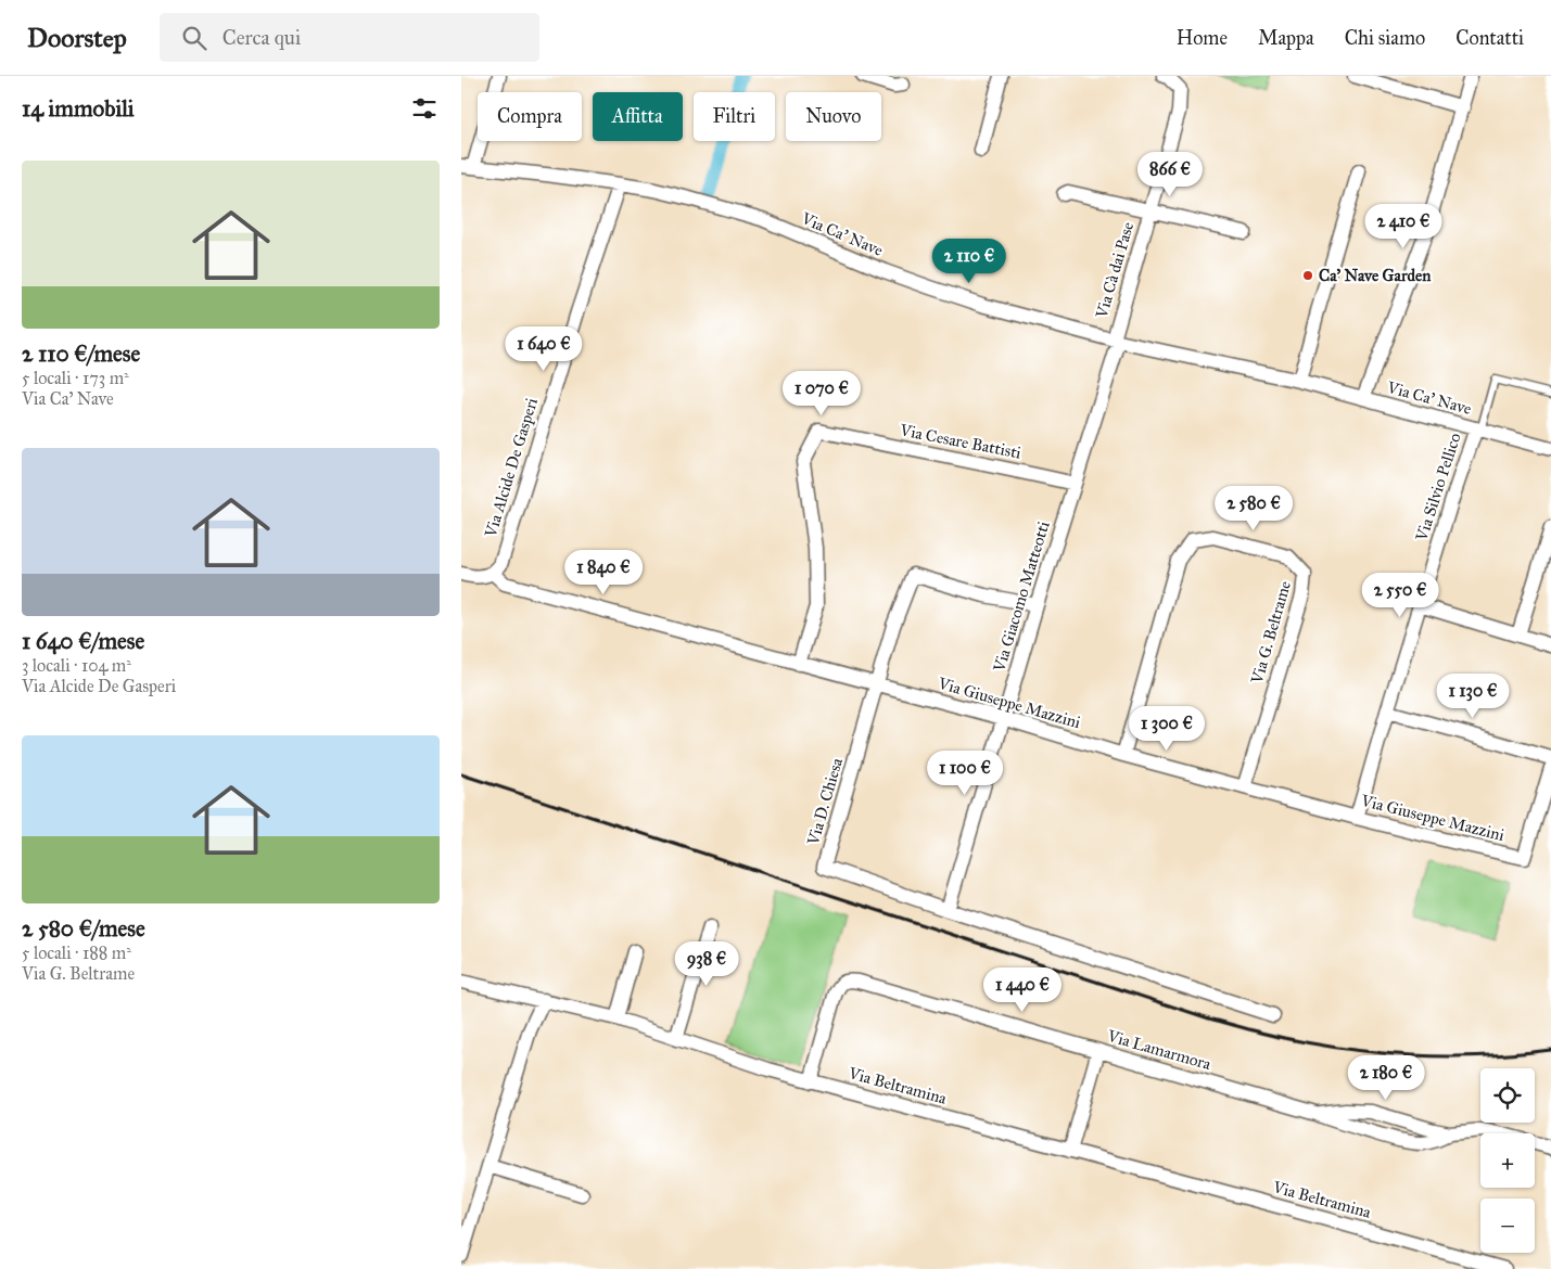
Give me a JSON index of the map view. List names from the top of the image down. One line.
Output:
{"streets":{"street":["Via Ca' Nave","Via Cà dai Pase","Via Cesare Battisti","Via Alcide De Gasperi","Via Silvio Pellico","Via Giacomo Matteotti","Via G. Beltrame","Via Giuseppe Mazzini","Via D. Chiesa","Via Lamarmora","Via Beltramina"]},"crossings":[["Via Ca' Nave","Via Cà dai Pase"],["Via Ca' Nave","Via Alcide De Gasperi"],["Via Ca' Nave","Via Silvio Pellico"],["Via Ca' Nave","Via Giacomo Matteotti"],["Via Cà dai Pase","Via Giacomo Matteotti"],["Via Cesare Battisti","Via Giacomo Matteotti"],["Via Cesare Battisti","Via Giuseppe Mazzini"],["Via Alcide De Gasperi","Via Giuseppe Mazzini"],["Via Silvio Pellico","Via Giuseppe Mazzini"],["Via Giacomo Matteotti","Via Giuseppe Mazzini"],["Via Giacomo Matteotti","Via D. Chiesa"],["Via G. Beltrame","Via Giuseppe Mazzini"],["Via Giuseppe Mazzini","Via D. Chiesa"],["Via Lamarmora","Via Beltramina"]],"places":["Ca' Nave Garden"],"page":{"header":"Doorstep","search":"Cerca qui","nav":["Home","Mappa","Chi siamo","Contatti"],"heading":"14 immobili","chip":["Compra","Affitta","Filtri","Nuovo"],"list":[{"name":"2 110 €/mese","note":"5 locali · 173 m² · Via Ca' Nave"},{"name":"1 640 €/mese","note":"3 locali · 104 m² · Via Alcide De Gasperi"},{"name":"2 580 €/mese","note":"5 locali · 188 m² · Via G. Beltrame"}],"price":["866 €","2 410 €","2 110 €","1 640 €","1 070 €","2 580 €","1 840 €","2 550 €","1 130 €","1 300 €","1 100 €","938 €","1 440 €","2 180 €"],"map_buttons":["+","−"]}}
